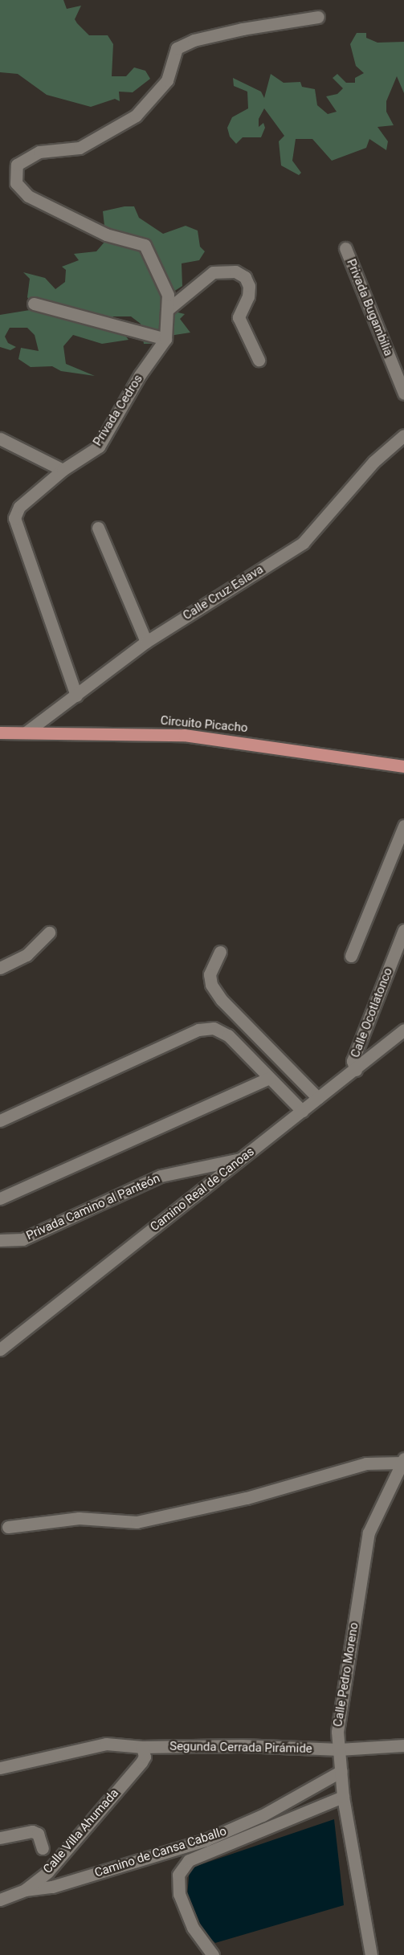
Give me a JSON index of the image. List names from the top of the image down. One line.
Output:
{"streets":{"main road":["Circuito Picacho"],"street":["Privada Bugambilia","Privada Cedros","Calle Cruz Eslava","Calle Ocotlatonco","Camino Real de Canoas","Privada Camino al Panteón","Calle Pedro Moreno","Segunda Cerrada Pirámide","Calle Villa Ahumada","Camino de Cansa Caballo"]},"crossings":[["Privada Cedros","Calle Cruz Eslava"],["Calle Cruz Eslava","Circuito Picacho"],["Calle Ocotlatonco","Camino Real de Canoas"],["Camino Real de Canoas","Privada Camino al Panteón"],["Calle Pedro Moreno","Segunda Cerrada Pirámide"],["Calle Pedro Moreno","Camino de Cansa Caballo"],["Segunda Cerrada Pirámide","Calle Villa Ahumada"],["Calle Villa Ahumada","Camino de Cansa Caballo"]]}
